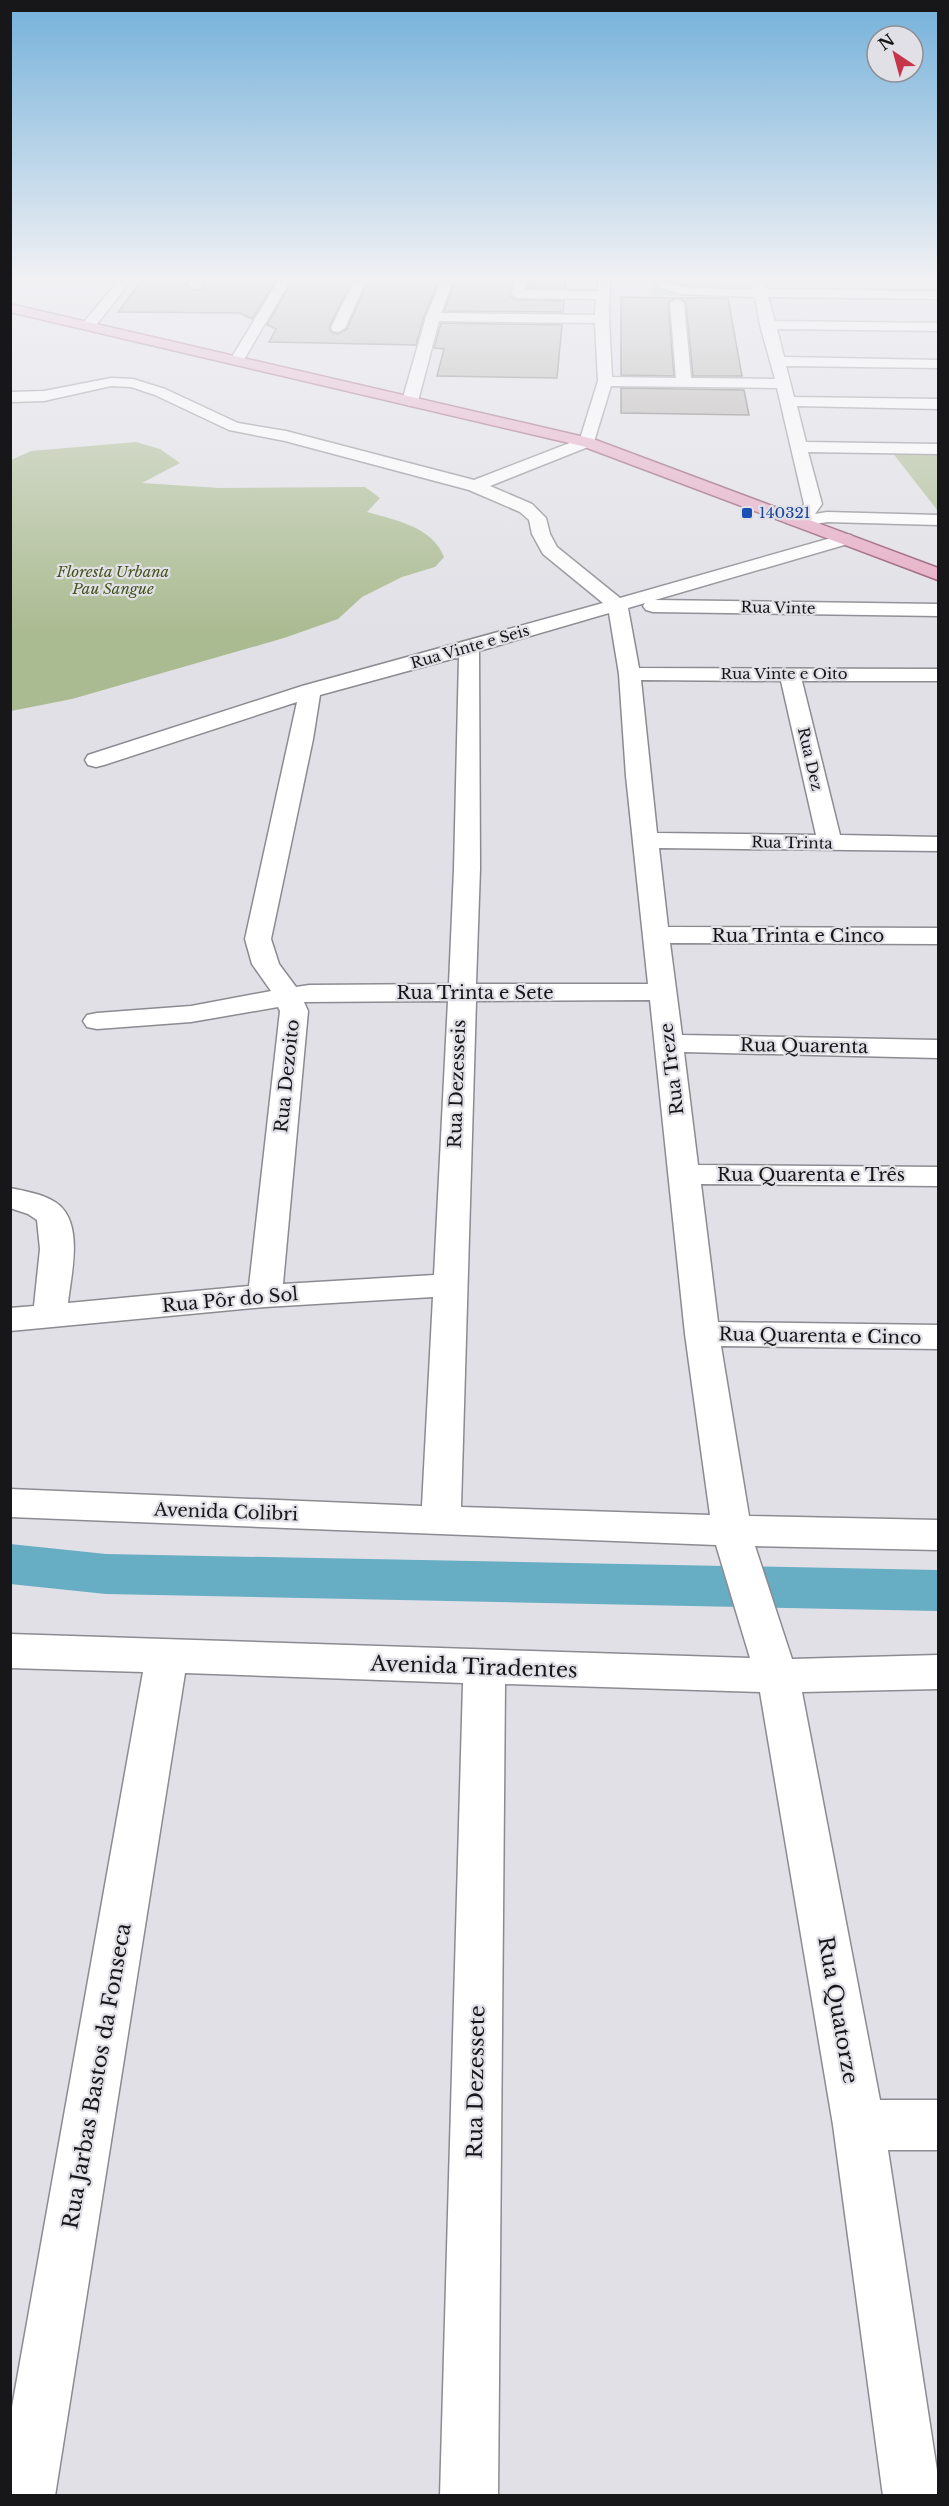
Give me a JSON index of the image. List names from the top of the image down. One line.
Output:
{"streets":{"street":["Rua Vinte","Rua Vinte e Seis","Rua Vinte e Oito","Rua Dez","Rua Trinta","Rua Trinta e Cinco","Rua Trinta e Sete","Rua Quarenta","Rua Treze","Rua Dezoito","Rua Dezesseis","Rua Quarenta e Três","Rua Pôr do Sol","Rua Quarenta e Cinco","Avenida Colibri","Avenida Tiradentes","Rua Quatorze","Rua Jarbas Bastos da Fonseca","Rua Dezessete"]},"crossings":[["Rua Vinte","Rua Vinte e Seis"],["Rua Vinte","Rua Treze"],["Rua Vinte e Seis","Rua Treze"],["Rua Vinte e Seis","Rua Dezoito"],["Rua Vinte e Seis","Rua Dezesseis"],["Rua Vinte e Oito","Rua Dez"],["Rua Vinte e Oito","Rua Treze"],["Rua Dez","Rua Trinta"],["Rua Trinta","Rua Treze"],["Rua Trinta e Cinco","Rua Treze"],["Rua Trinta e Sete","Rua Treze"],["Rua Trinta e Sete","Rua Dezoito"],["Rua Trinta e Sete","Rua Dezesseis"],["Rua Quarenta","Rua Treze"],["Rua Treze","Rua Quarenta e Três"],["Rua Treze","Rua Quarenta e Cinco"],["Rua Treze","Rua Quatorze"],["Rua Dezoito","Rua Pôr do Sol"],["Rua Dezesseis","Rua Pôr do Sol"],["Rua Dezesseis","Avenida Colibri"],["Avenida Tiradentes","Rua Quatorze"],["Avenida Tiradentes","Rua Jarbas Bastos da Fonseca"],["Avenida Tiradentes","Rua Dezessete"]],"parks":["Floresta Urbana Pau Sangue"],"places":{"transit":["140321"]},"north":"top left"}
